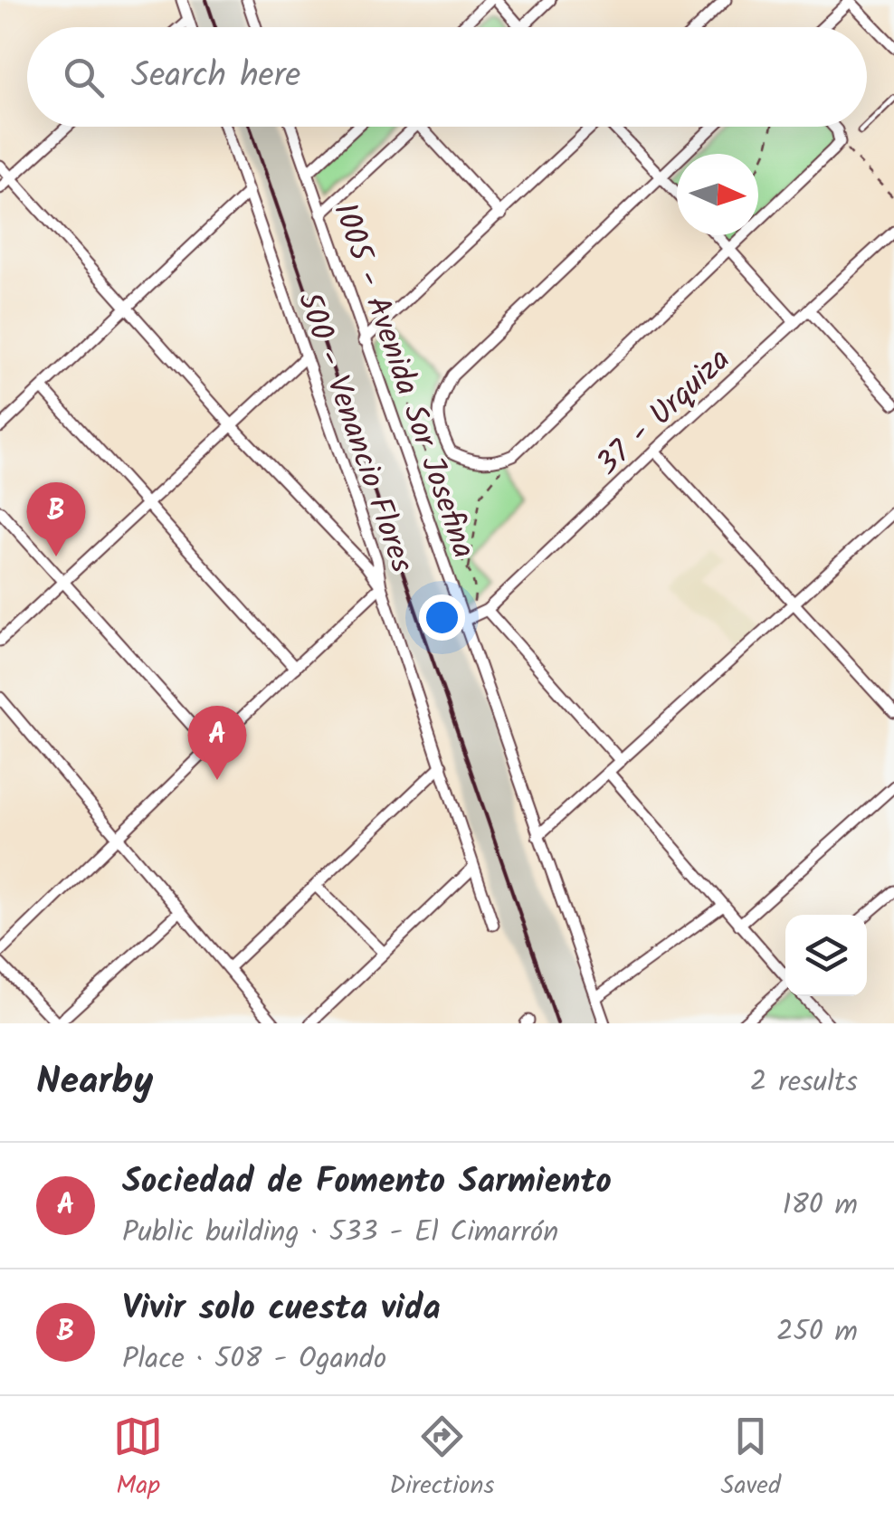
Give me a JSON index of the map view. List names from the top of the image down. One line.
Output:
{"streets":{"street":["1005 - Avenida Sor Josefina","37 - Urquiza","500 - Venancio Flores"]},"crossings":[["1005 - Avenida Sor Josefina","37 - Urquiza"]],"north":"right","page":{"search":"Search here","pins":["B","A"],"heading":["Nearby","2 results"],"list":[{"mark":"A","name":"Sociedad de Fomento Sarmiento","note":"Public building · 533 - El Cimarrón","value":"180 m"},{"mark":"B","name":"Vivir solo cuesta vida","note":"Place · 508 - Ogando","value":"250 m"}],"nav":["Map","Directions","Saved"]}}
